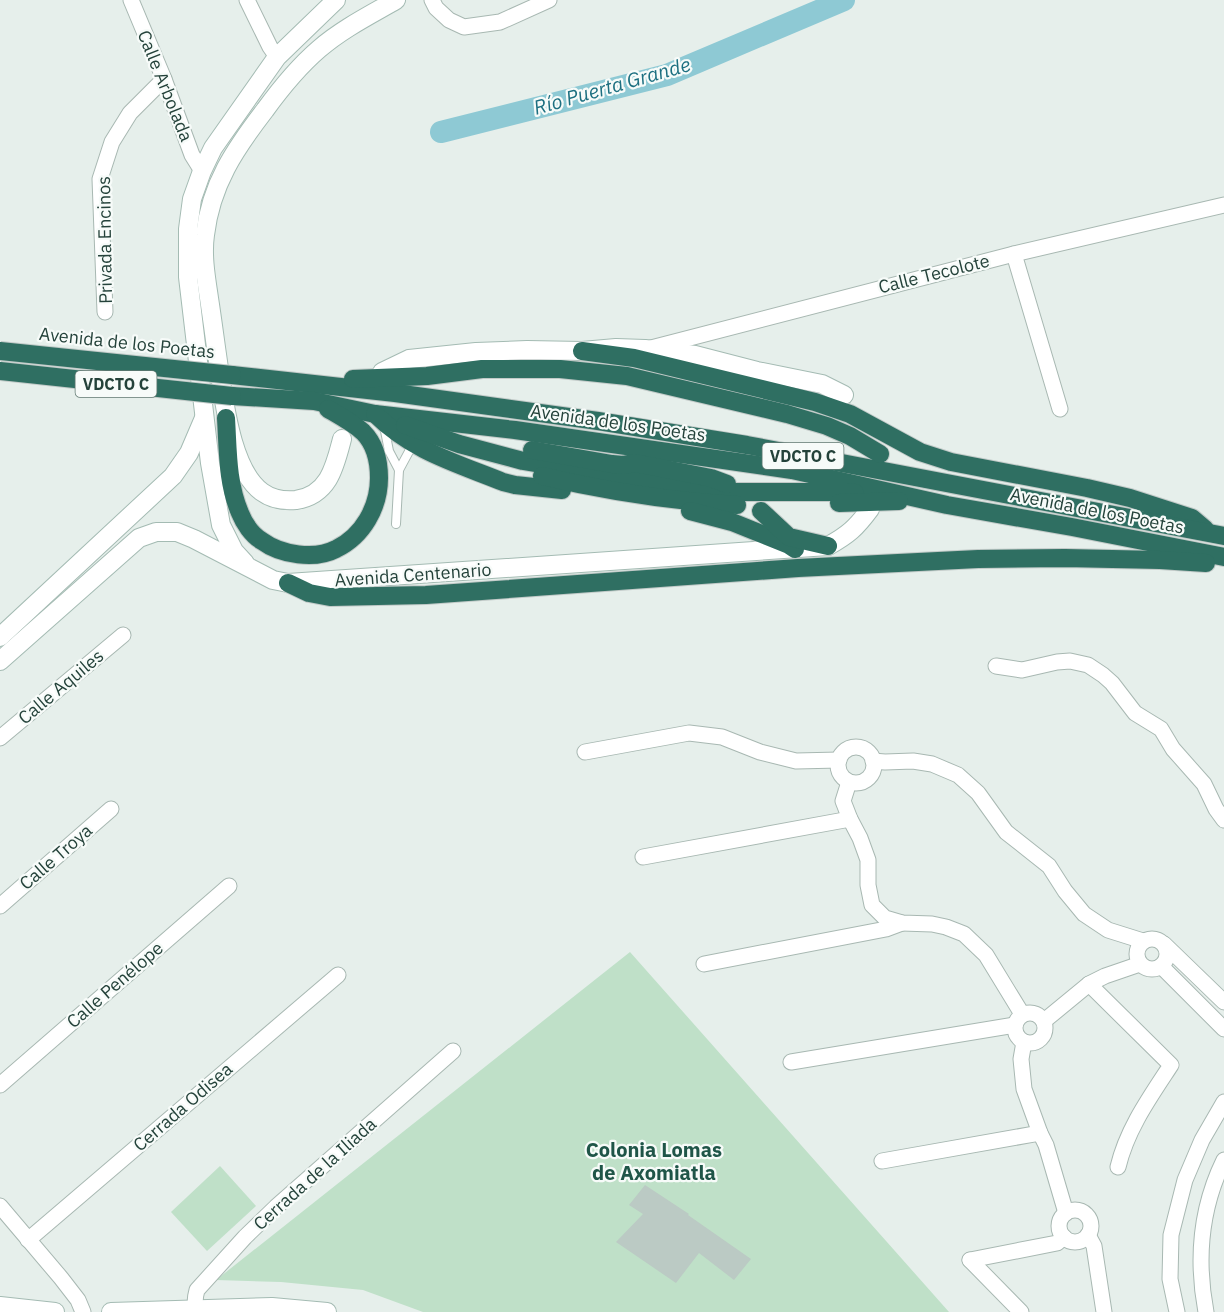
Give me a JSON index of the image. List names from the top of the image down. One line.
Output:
{"streets":{"highway":["Avenida de los Poetas","VDCTO C"],"main road":["Avenida Centenario"],"street":["Calle Arbolada","Privada Encinos","Calle Tecolote","Calle Aquiles","Calle Troya","Calle Penélope","Cerrada Odisea","Cerrada de la Iliada"]},"crossings":[["Calle Arbolada","Privada Encinos"]],"districts":["Colonia Lomas de Axomiatla"],"water":["Río Puerta Grande"]}
